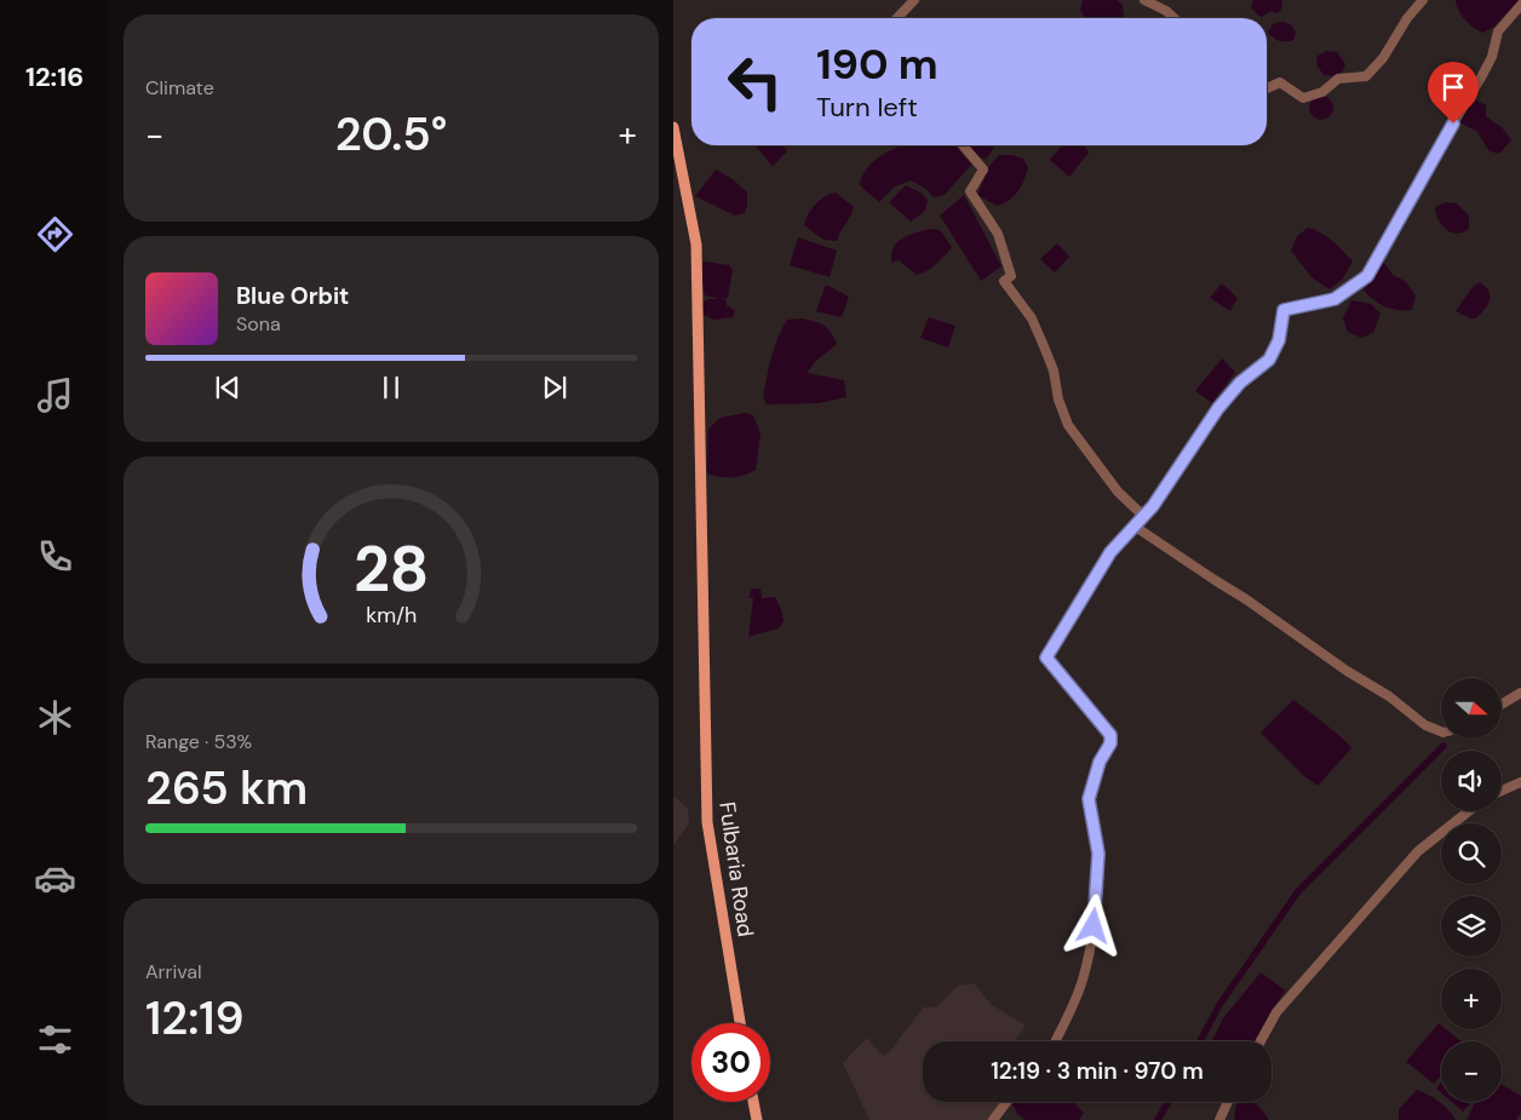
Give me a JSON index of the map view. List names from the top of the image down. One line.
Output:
{"streets":{"main road":["Fulbaria Road"]},"north":"right","page":{"tabs":"12:16","tile":["Climate",["Range · 53%","265 km"],["Arrival","12:19"]],"turn":["190 m","Turn left"],"heat":["−","20.5°","+"],"song":["Blue Orbit","Sona"],"map_buttons":["+","−"],"limit":"30","trip":"12:19 · 3 min · 970 m","gauge":["28","km/h"]}}
